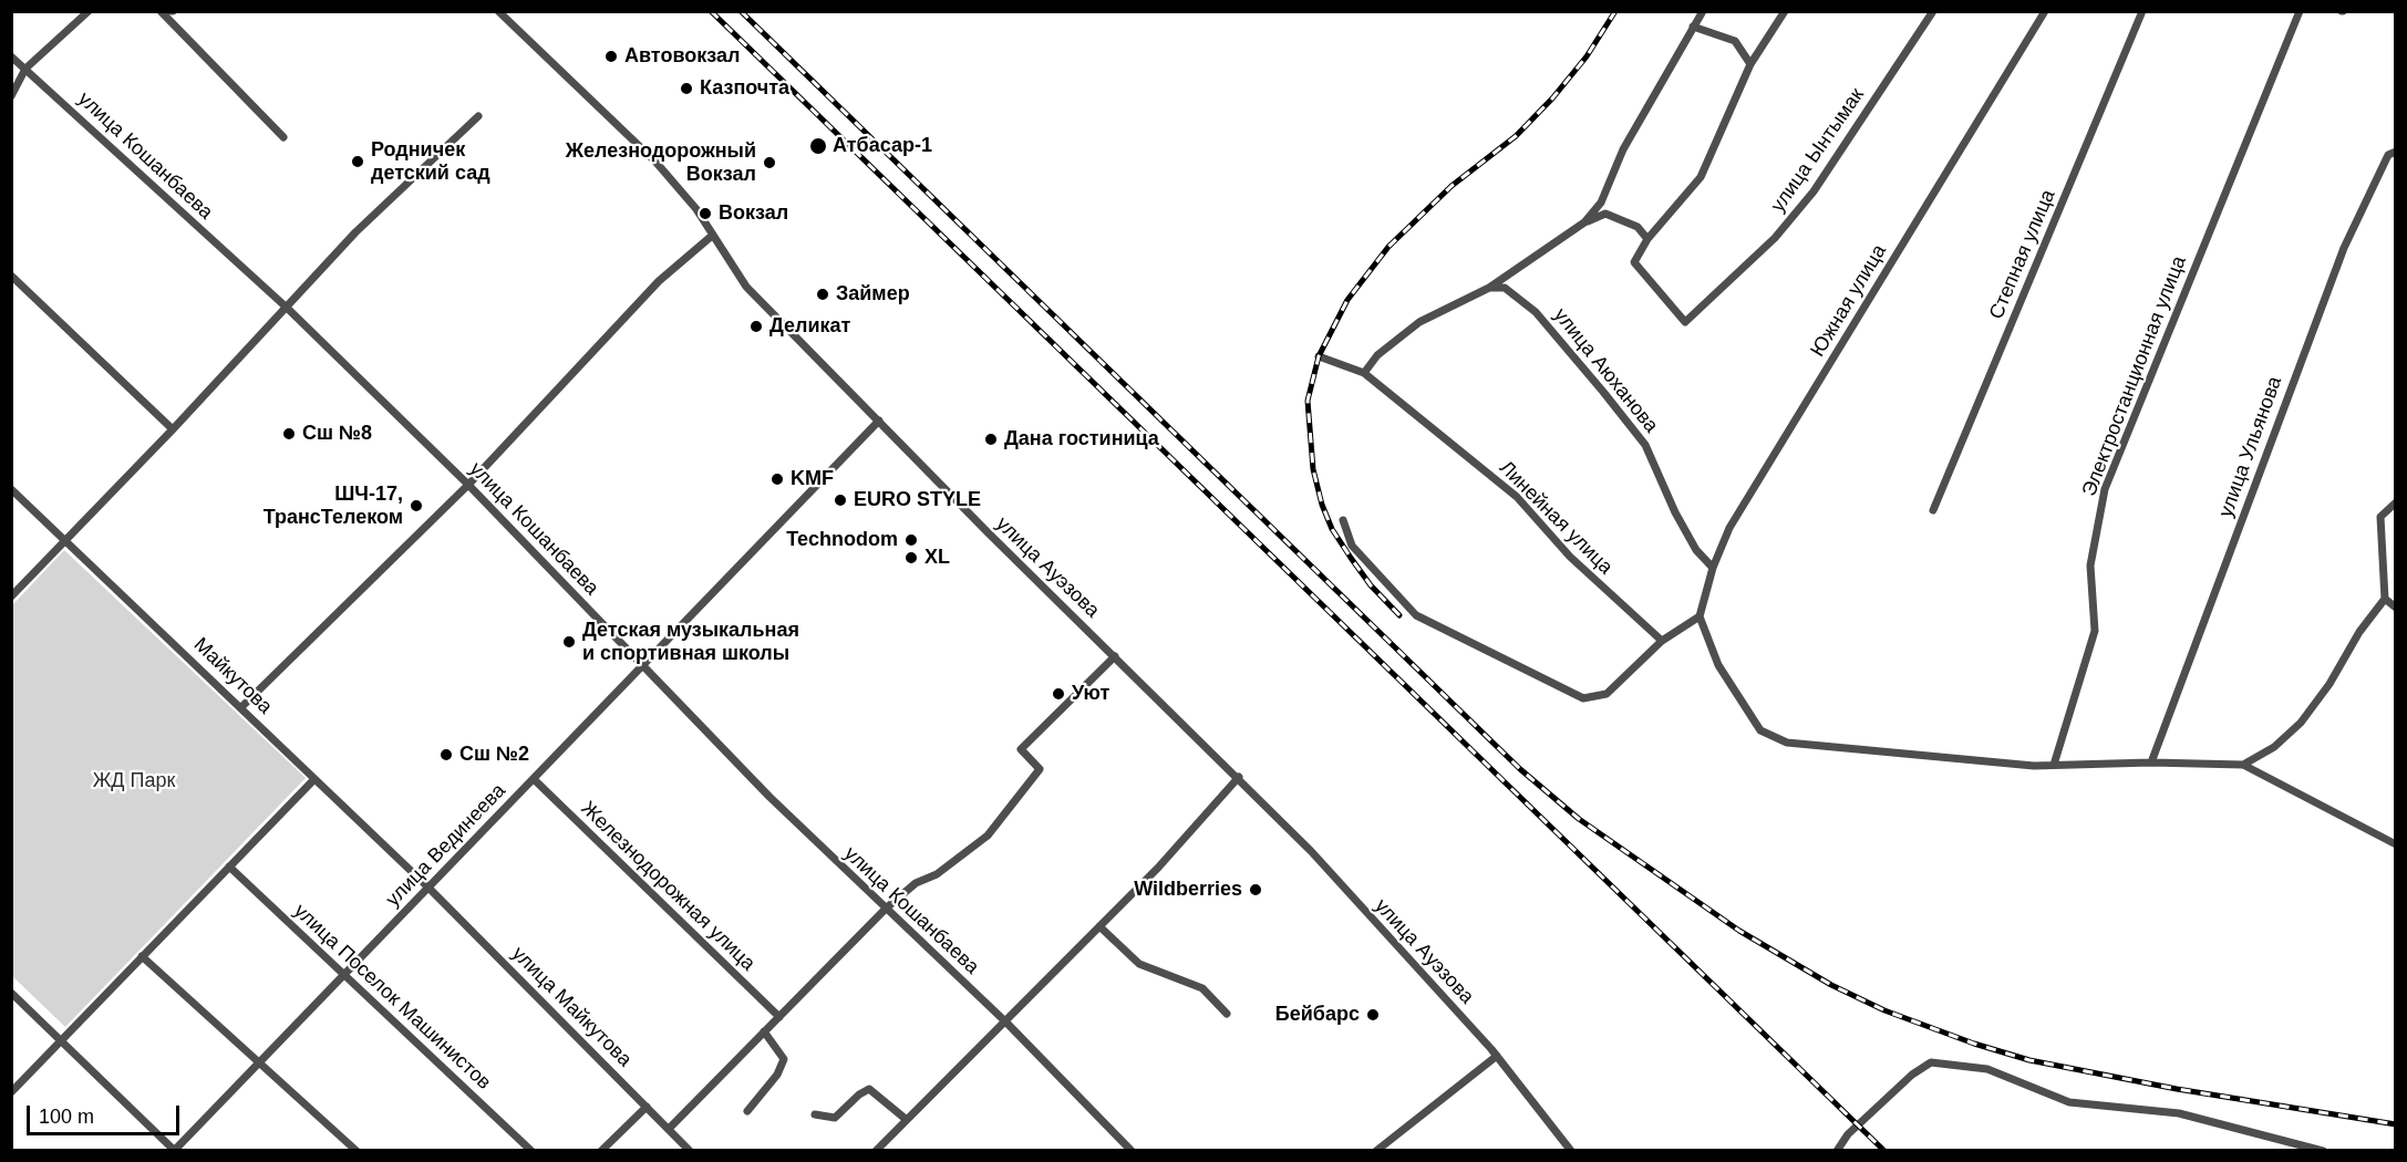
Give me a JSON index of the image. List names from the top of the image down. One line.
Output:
{"streets":{"street":["улица Ынтымак","улица Кошанбаева","Степная улица","Южная улица","улица Аюханова","Электростанционная улица","улица Ульянова","Линейная улица","улица Ауэзова","Майкутова","улица Вединеева","Железнодорожная улица","улица Поселок Машинистов","улица Майкутова"]},"crossings":[["улица Кошанбаева","улица Вединеева"],["Южная улица","улица Аюханова"],["улица Ауэзова","улица Вединеева"],["Майкутова","улица Вединеева"],["Майкутова","улица Майкутова"],["улица Вединеева","Железнодорожная улица"],["улица Вединеева","улица Поселок Машинистов"],["улица Вединеева","улица Майкутова"]],"parks":["ЖД Парк"],"places":["Автовокзал","Казпочта","Атбасар-1","Родничек детский сад","Железнодорожный Вокзал","Вокзал","Займер","Деликат","Сш №8","Дана гостиница","KMF","EURO STYLE","ШЧ-17, ТрансТелеком","Technodom","XL","Детская музыкальная и спортивная школы","Уют","Сш №2","Wildberries","Бейбарс"],"scale_bar":"100 m"}
